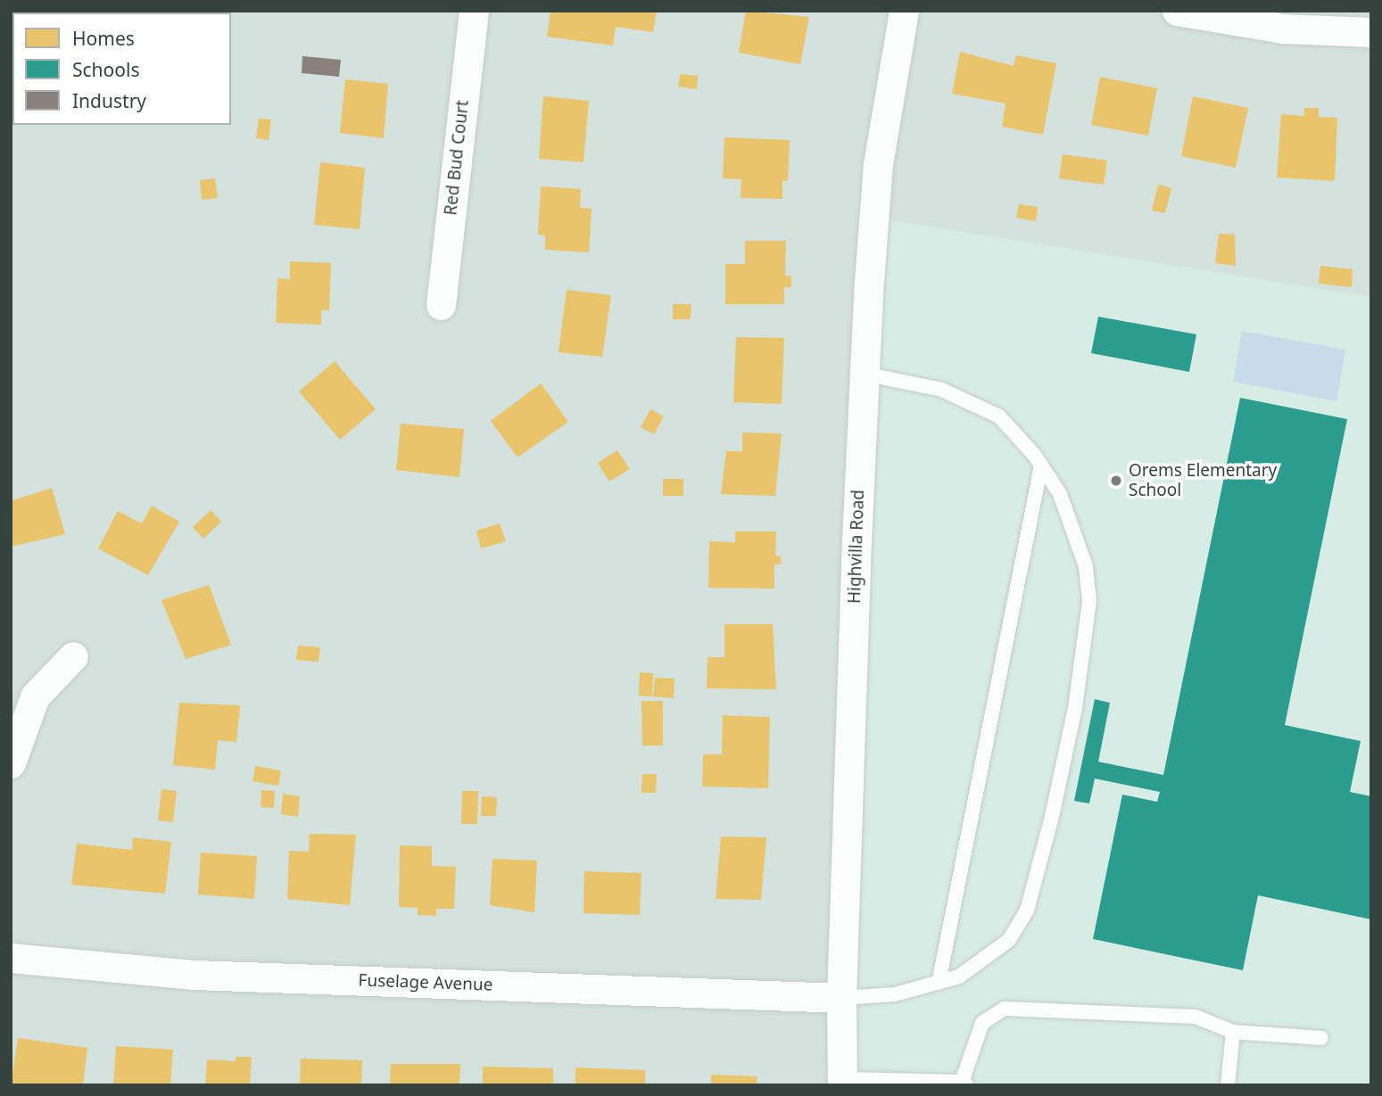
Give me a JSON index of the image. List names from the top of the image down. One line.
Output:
{"streets":{"street":["Red Bud Court","Highvilla Road","Fuselage Avenue"]},"crossings":[["Highvilla Road","Fuselage Avenue"]],"places":["Orems Elementary School"],"legend":["Homes","Schools","Industry"]}
